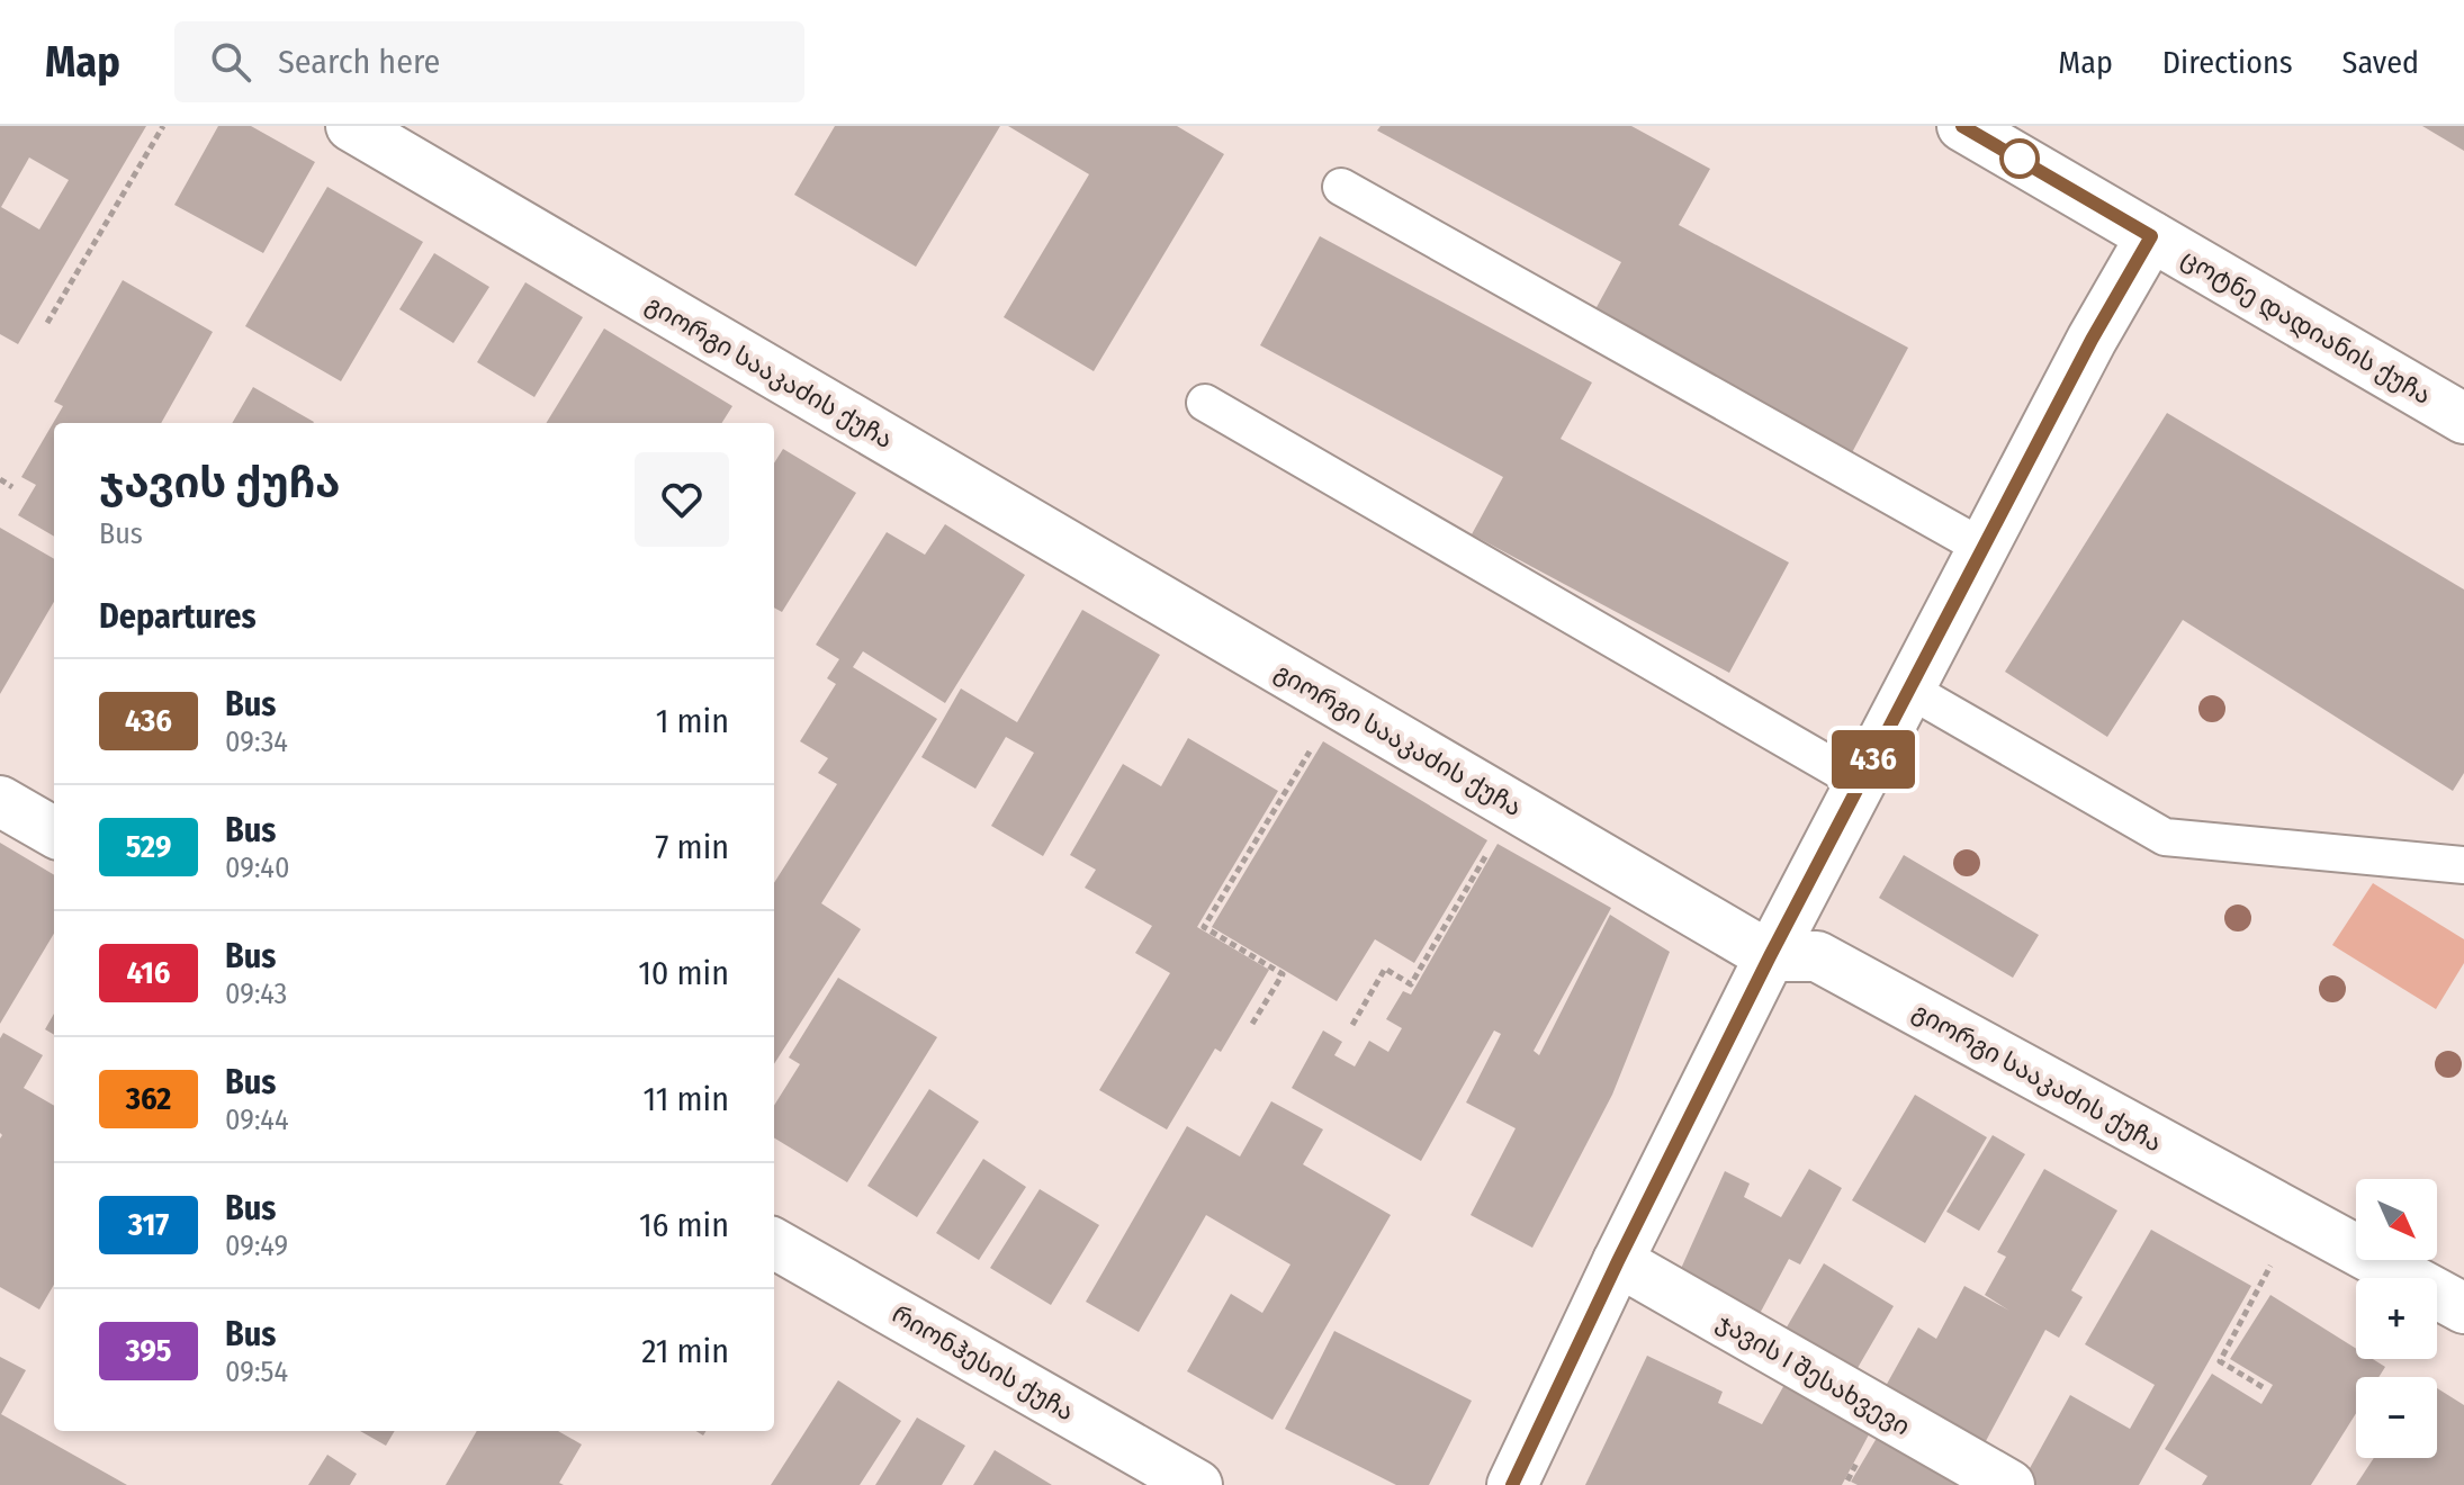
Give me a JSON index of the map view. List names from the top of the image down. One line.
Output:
{"streets":{"street":["ცოტნე დადიანის ქუჩა","გიორგი სააკაძის ქუჩა","რიონჰესის ქუჩა","ჯავის I შესახვევი"]},"lines":["bus line 436"],"north":"bottom right","page":{"header":"Map","search":"Search here","nav":["Map","Directions","Saved"],"on_map":"436","heading":[["ჯავის ქუჩა","Bus"],"Departures"],"list":[{"mark":"436","name":"Bus","note":"09:34","value":"1 min"},{"mark":"529","name":"Bus","note":"09:40","value":"7 min"},{"mark":"416","name":"Bus","note":"09:43","value":"10 min"},{"mark":"362","name":"Bus","note":"09:44","value":"11 min"},{"mark":"317","name":"Bus","note":"09:49","value":"16 min"},{"mark":"395","name":"Bus","note":"09:54","value":"21 min"}],"map_buttons":["+","−"]}}
